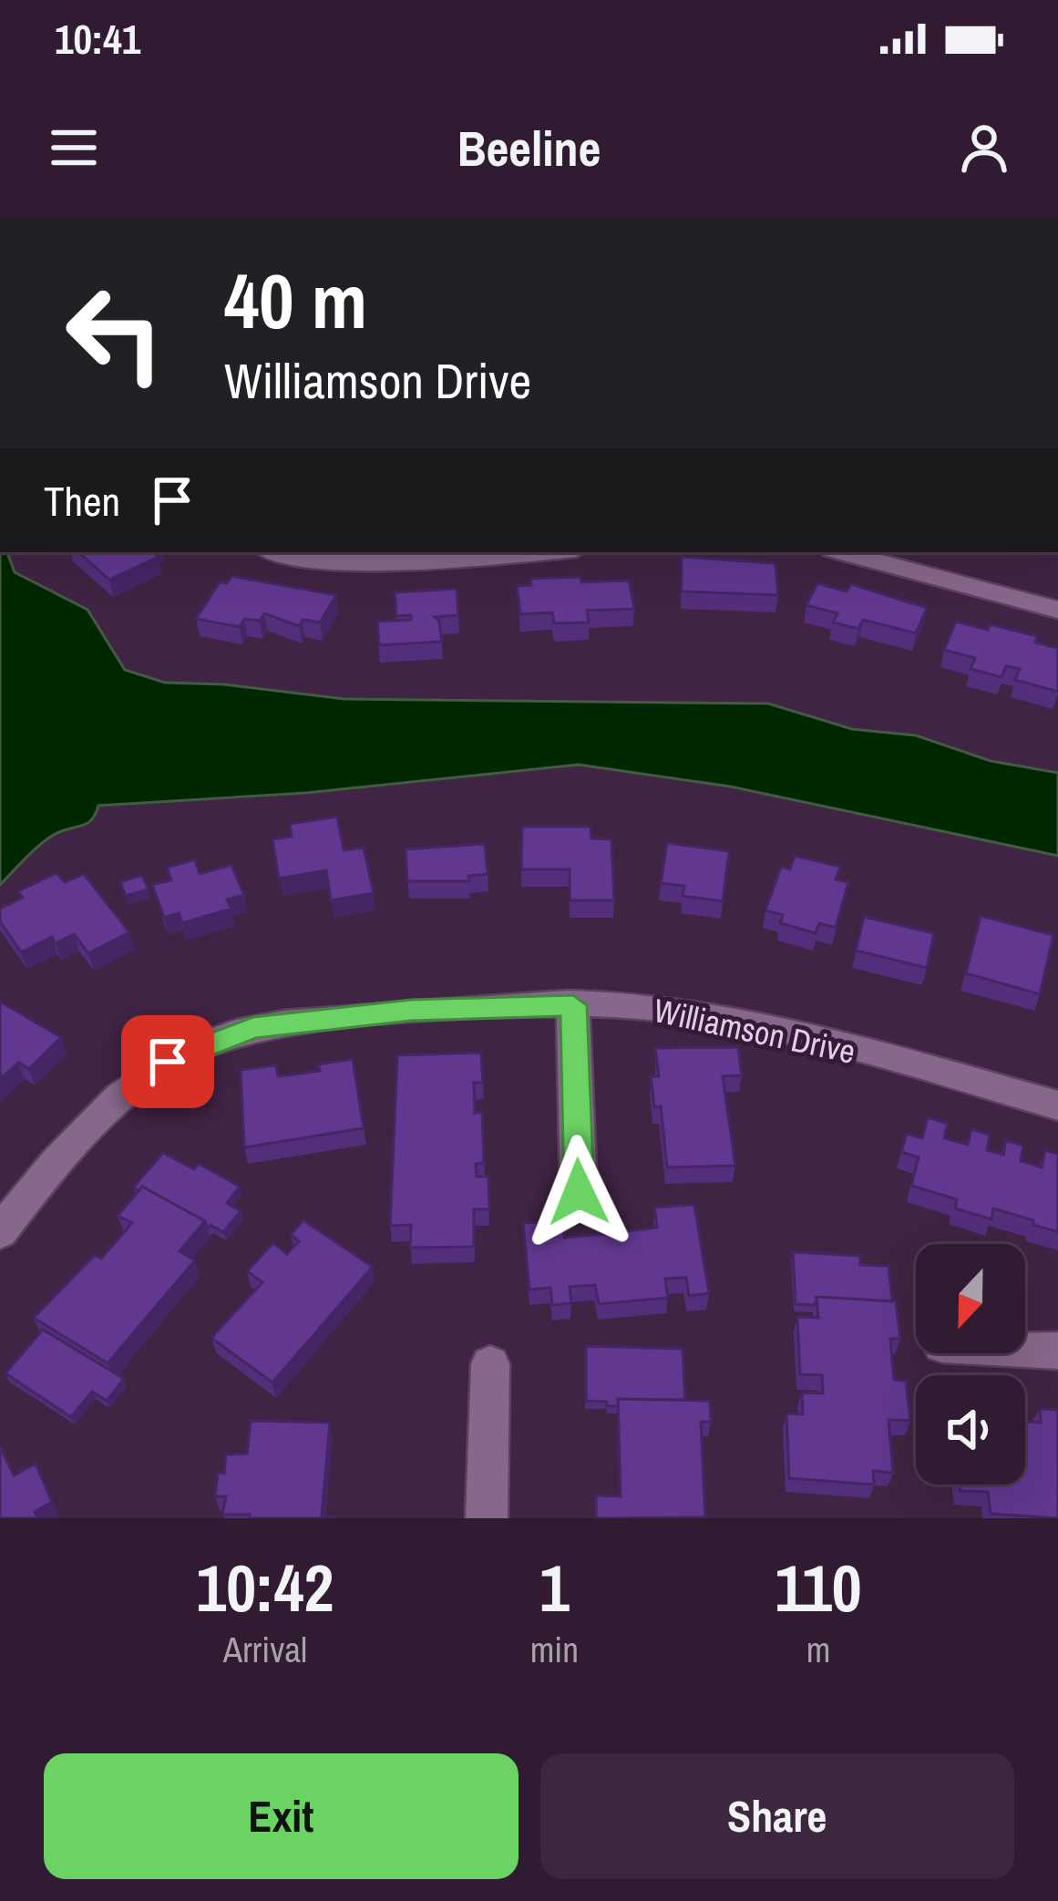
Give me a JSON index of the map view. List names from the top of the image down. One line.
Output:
{"streets":{"street":["Williamson Drive"]},"north":"bottom","page":{"status":"10:41","header":"Beeline","turn":["40 m","Williamson Drive"],"then":"Then","eta":["10:42","Arrival","1","min","110","m"],"buttons":["Exit","Share"]}}
